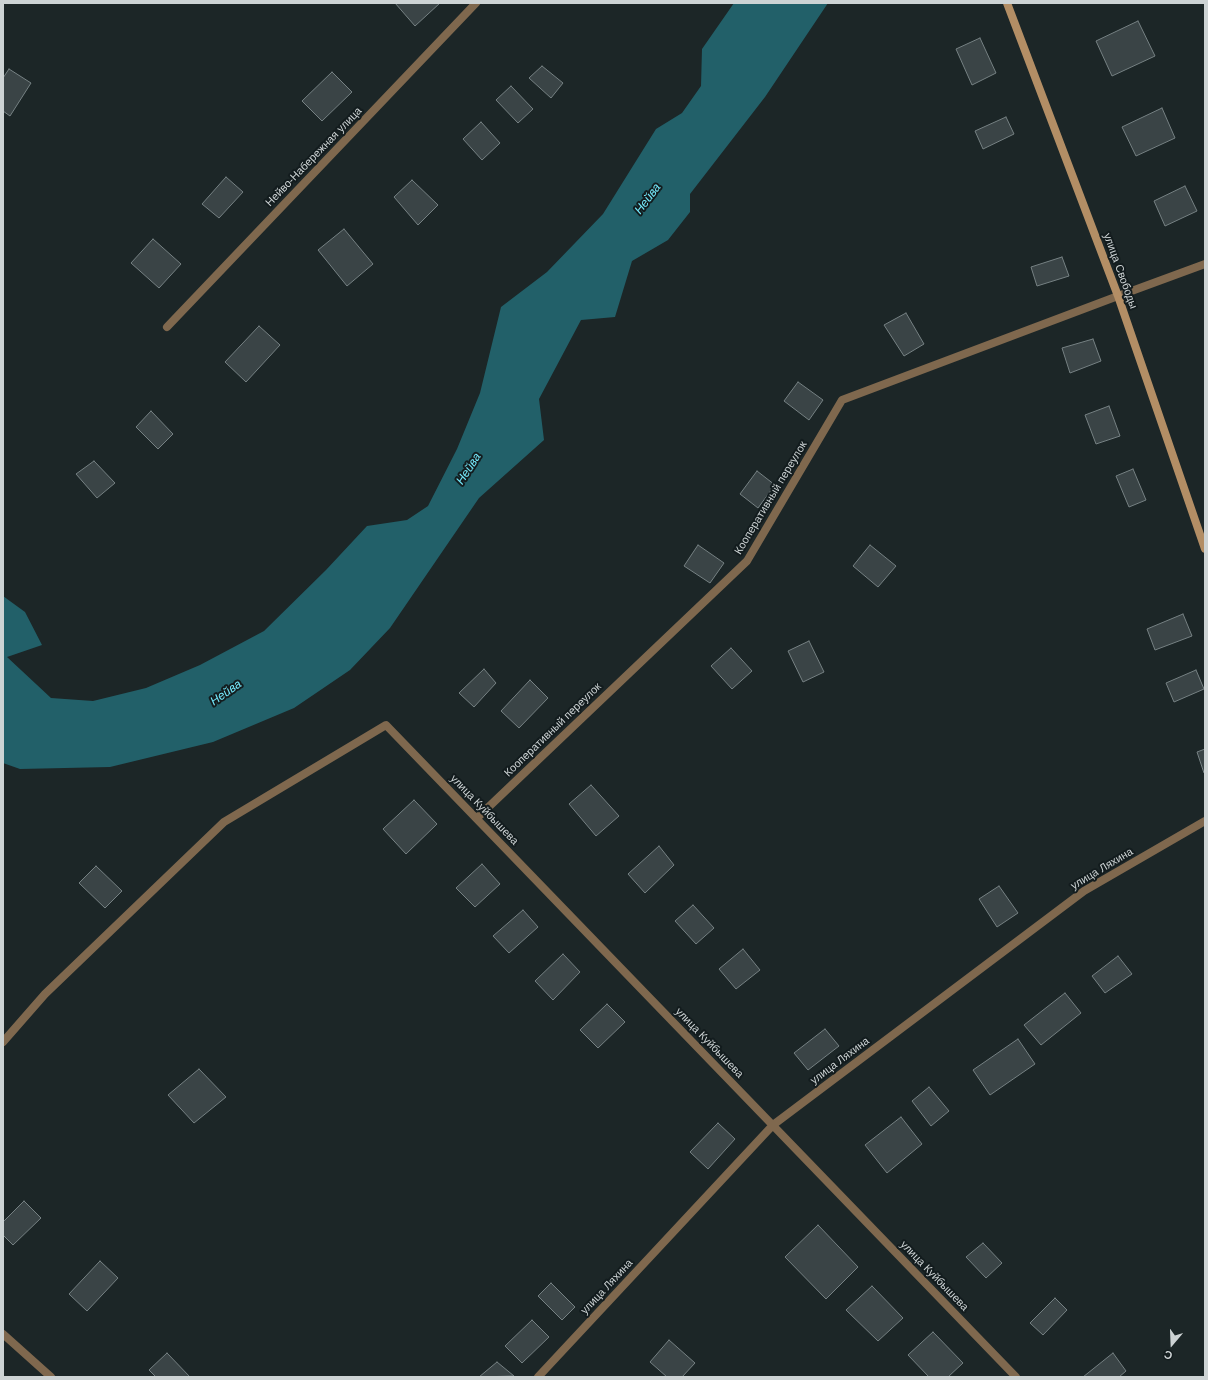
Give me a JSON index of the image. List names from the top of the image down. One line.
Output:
{"streets":{"main road":["улица Свободы"],"street":["Нейво-Набережная улица","Кооперативный переулок","улица Куйбышева","улица Ляхина"]},"crossings":[["улица Свободы","Кооперативный переулок"],["Кооперативный переулок","улица Куйбышева"],["улица Куйбышева","улица Ляхина"]],"water":["Нейва"],"north":"bottom"}
